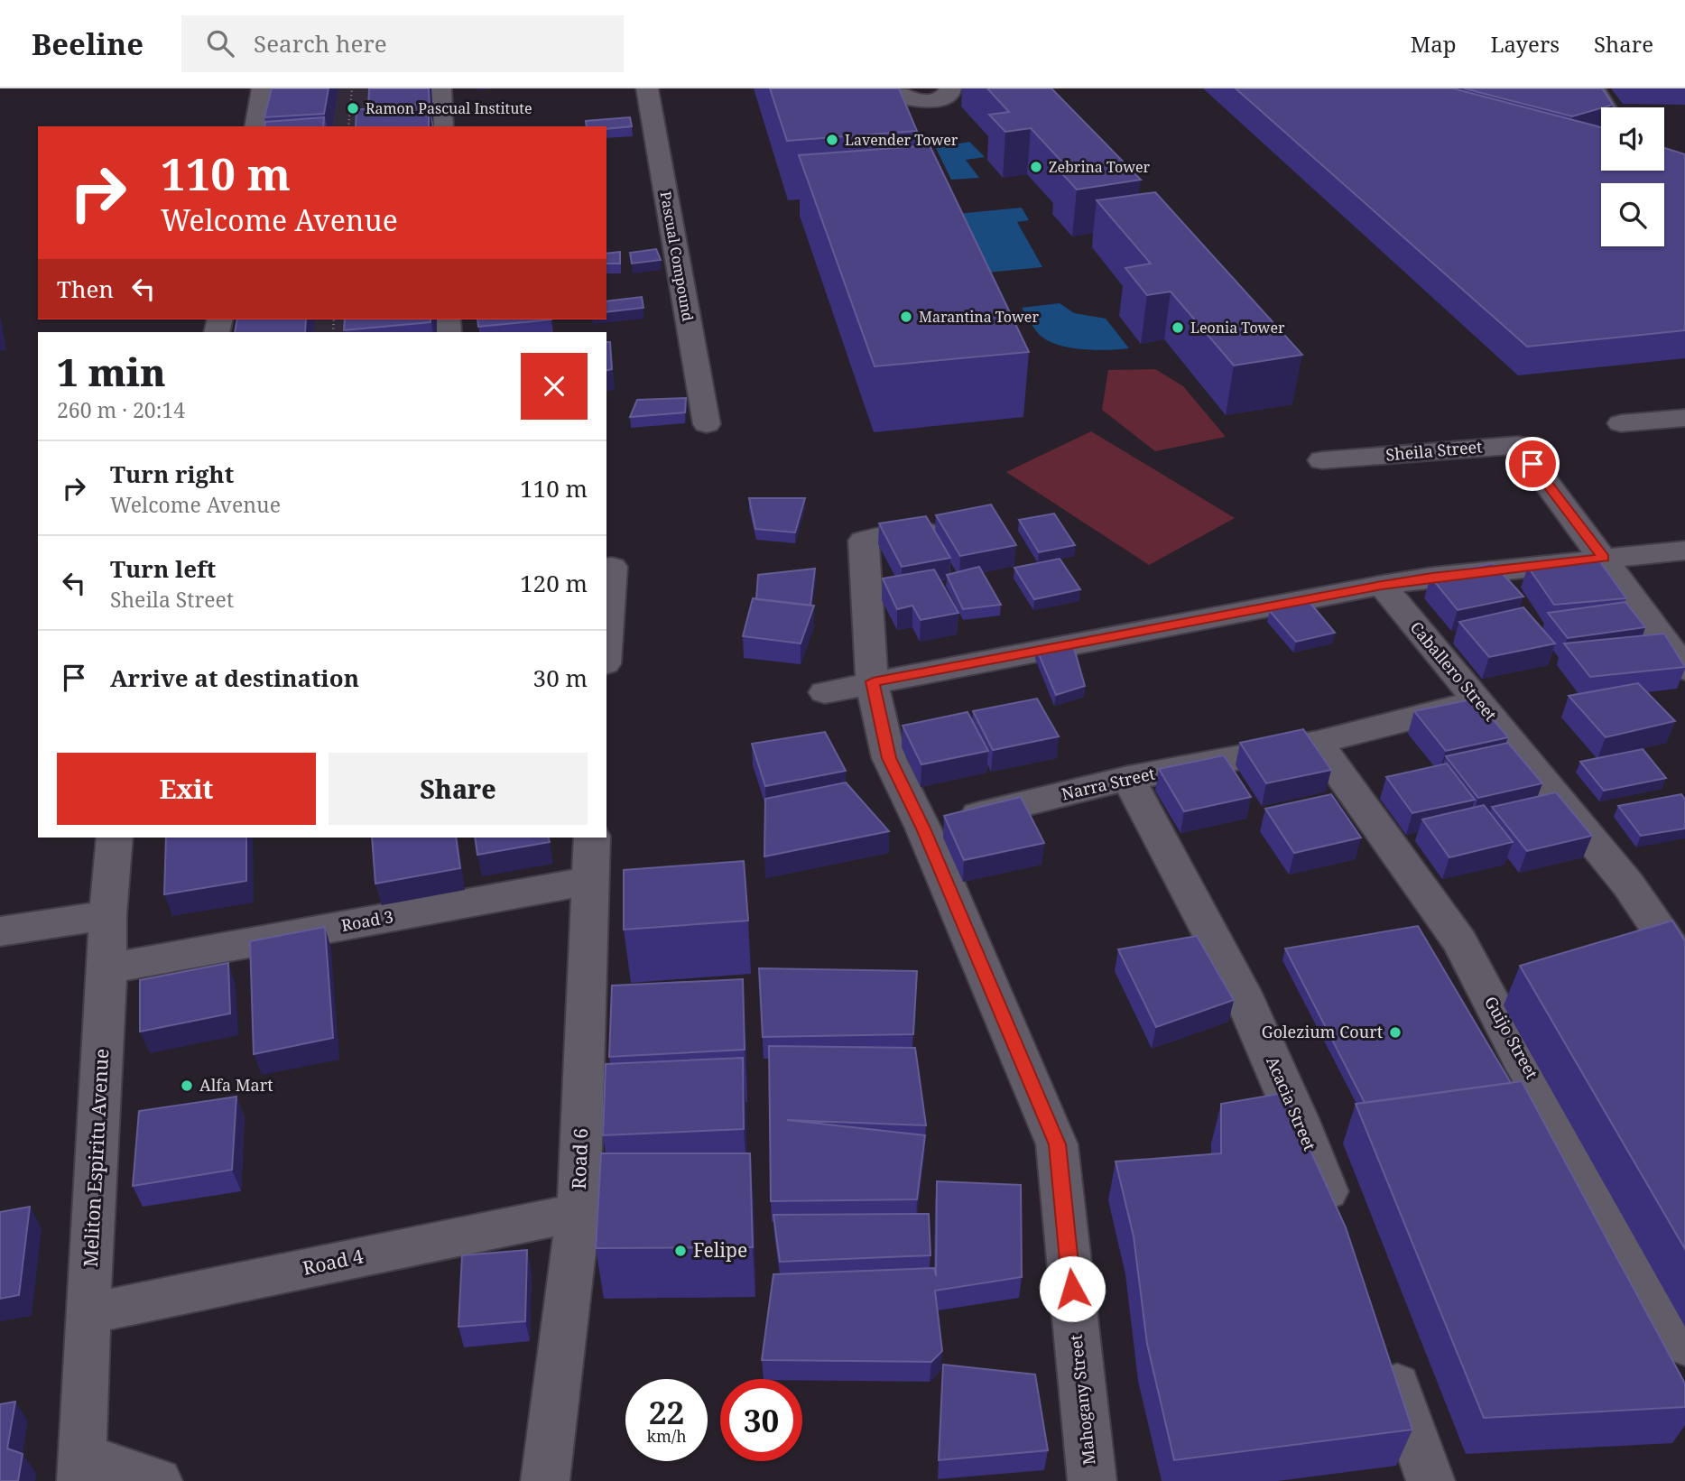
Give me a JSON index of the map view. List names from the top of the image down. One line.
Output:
{"streets":{"street":["Pascual Compound","Sheila Street","Caballero Street","Narra Street","Road 3","Guijo Street","Acacia Street","Meliton Espiritu Avenue","Road 6","Road 4","Mahogany Street"]},"crossings":[["Caballero Street","Narra Street"],["Narra Street","Guijo Street"],["Narra Street","Acacia Street"],["Narra Street","Mahogany Street"],["Road 3","Meliton Espiritu Avenue"],["Road 3","Road 6"],["Meliton Espiritu Avenue","Road 4"],["Road 6","Road 4"]],"places":["Ramon Pascual Institute","Lavender Tower","Zebrina Tower","Marantina Tower","Leonia Tower","Golezium Court","Alfa Mart","Felipe"],"page":{"header":"Beeline","search":"Search here","nav":["Map","Layers","Share"],"turn":["110 m","Welcome Avenue"],"then":"Then","heading":["1 min","260 m · 20:14"],"list":[{"name":"Turn right","note":"Welcome Avenue","value":"110 m"},{"name":"Turn left","note":"Sheila Street","value":"120 m"},{"name":"Arrive at destination","value":"30 m"}],"buttons":["Exit","Share"],"speed":"22 km/h","limit":"30"}}
